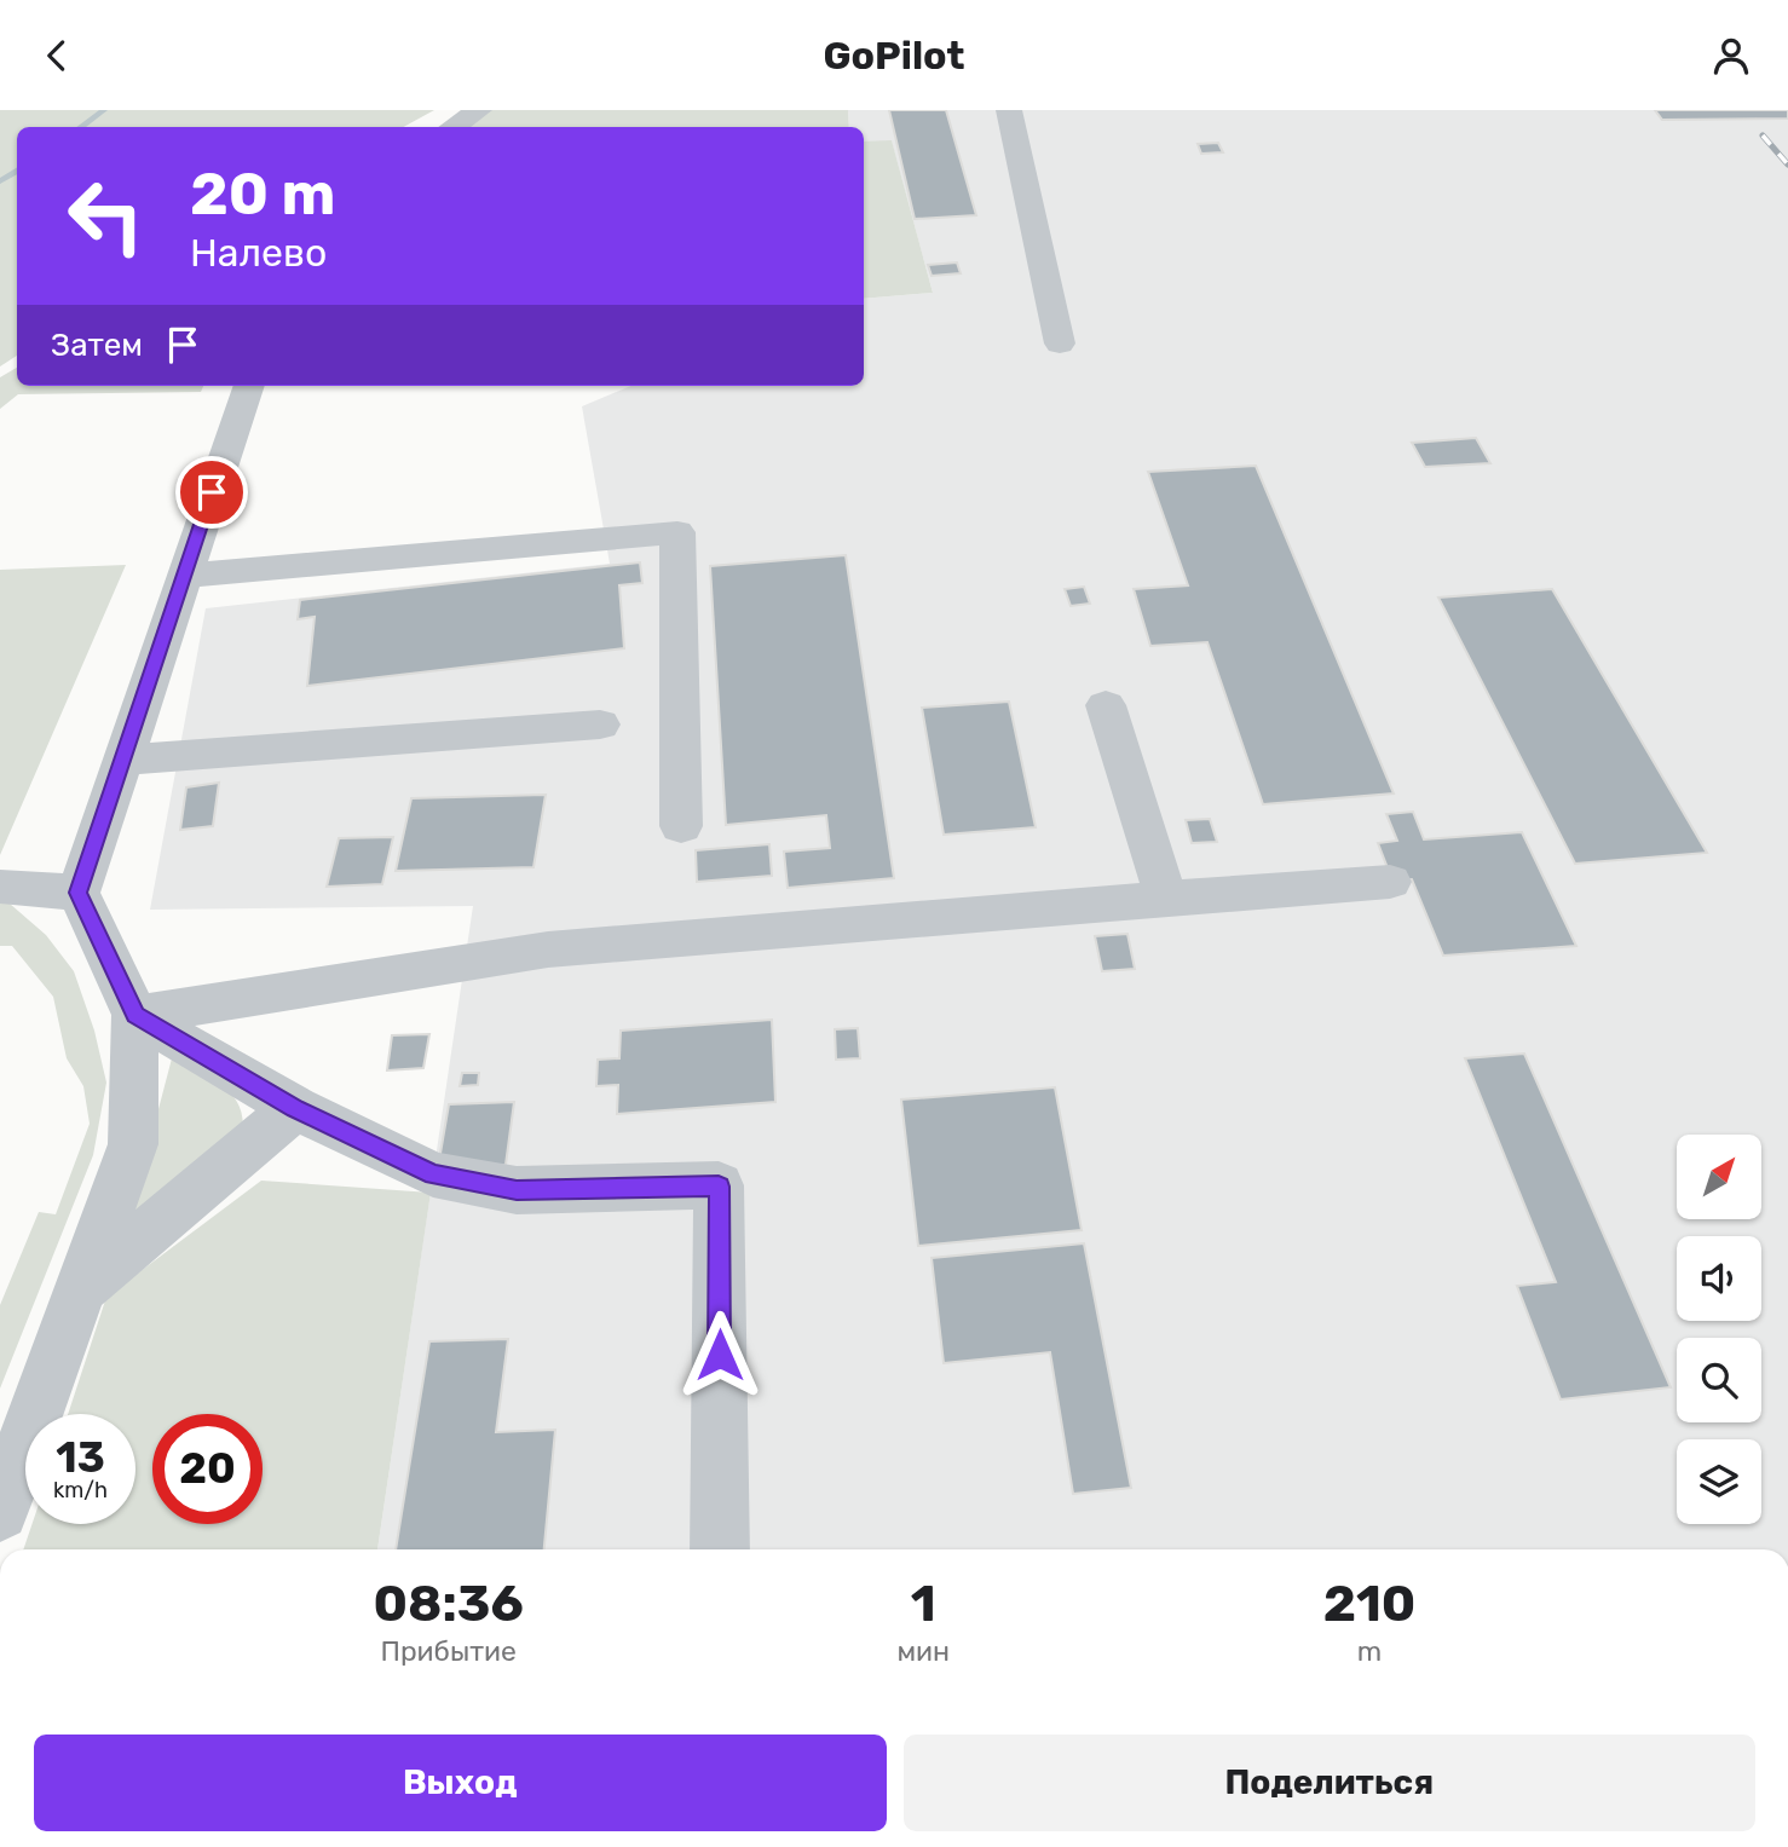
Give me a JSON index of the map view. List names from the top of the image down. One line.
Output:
{"north":"top right","page":{"header":"GoPilot","turn":["20 m","Налево"],"then":"Затем","speed":"13 km/h","limit":"20","eta":["08:36","Прибытие","1","мин","210","m"],"buttons":["Выход","Поделиться"]}}
